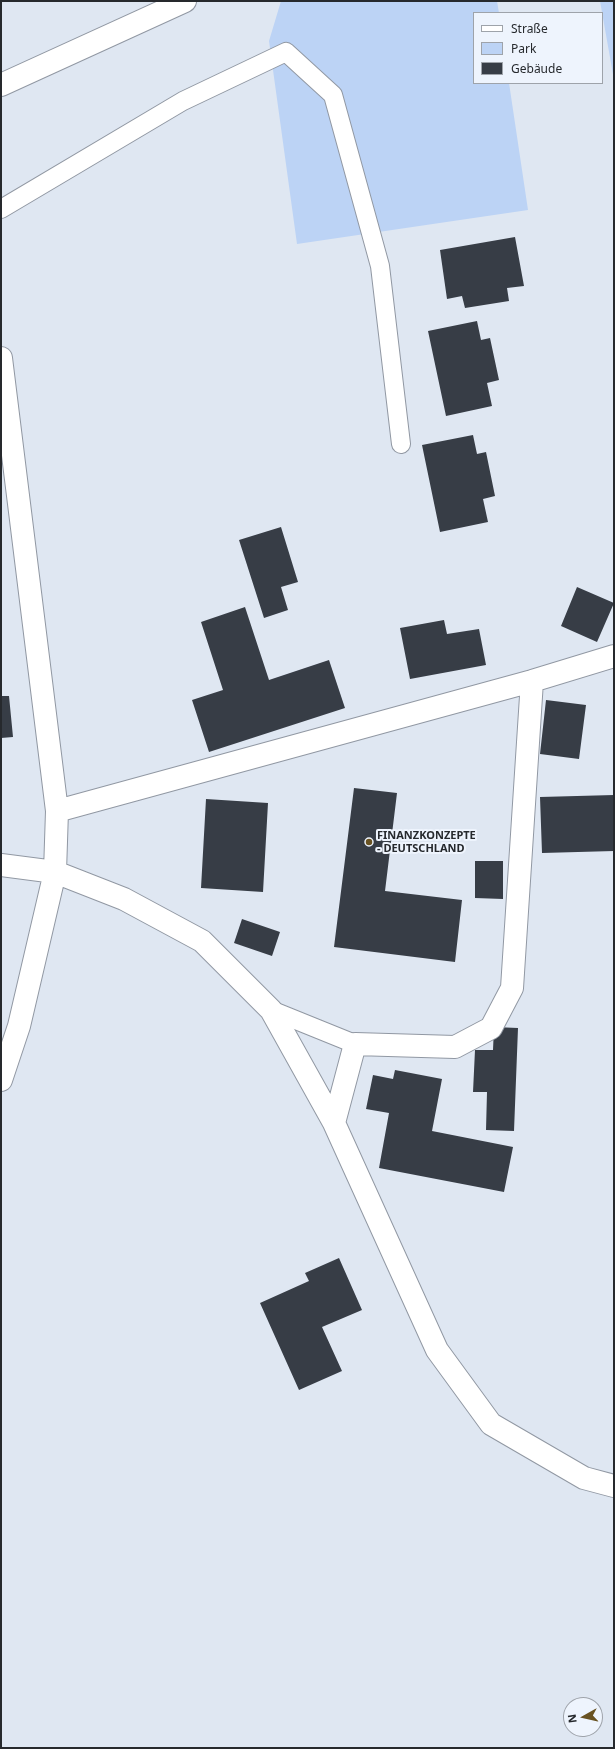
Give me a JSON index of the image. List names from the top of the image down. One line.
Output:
{"places":["FINANZKONZEPTE - DEUTSCHLAND"],"legend":["Straße","Park","Gebäude"],"north":"left"}
